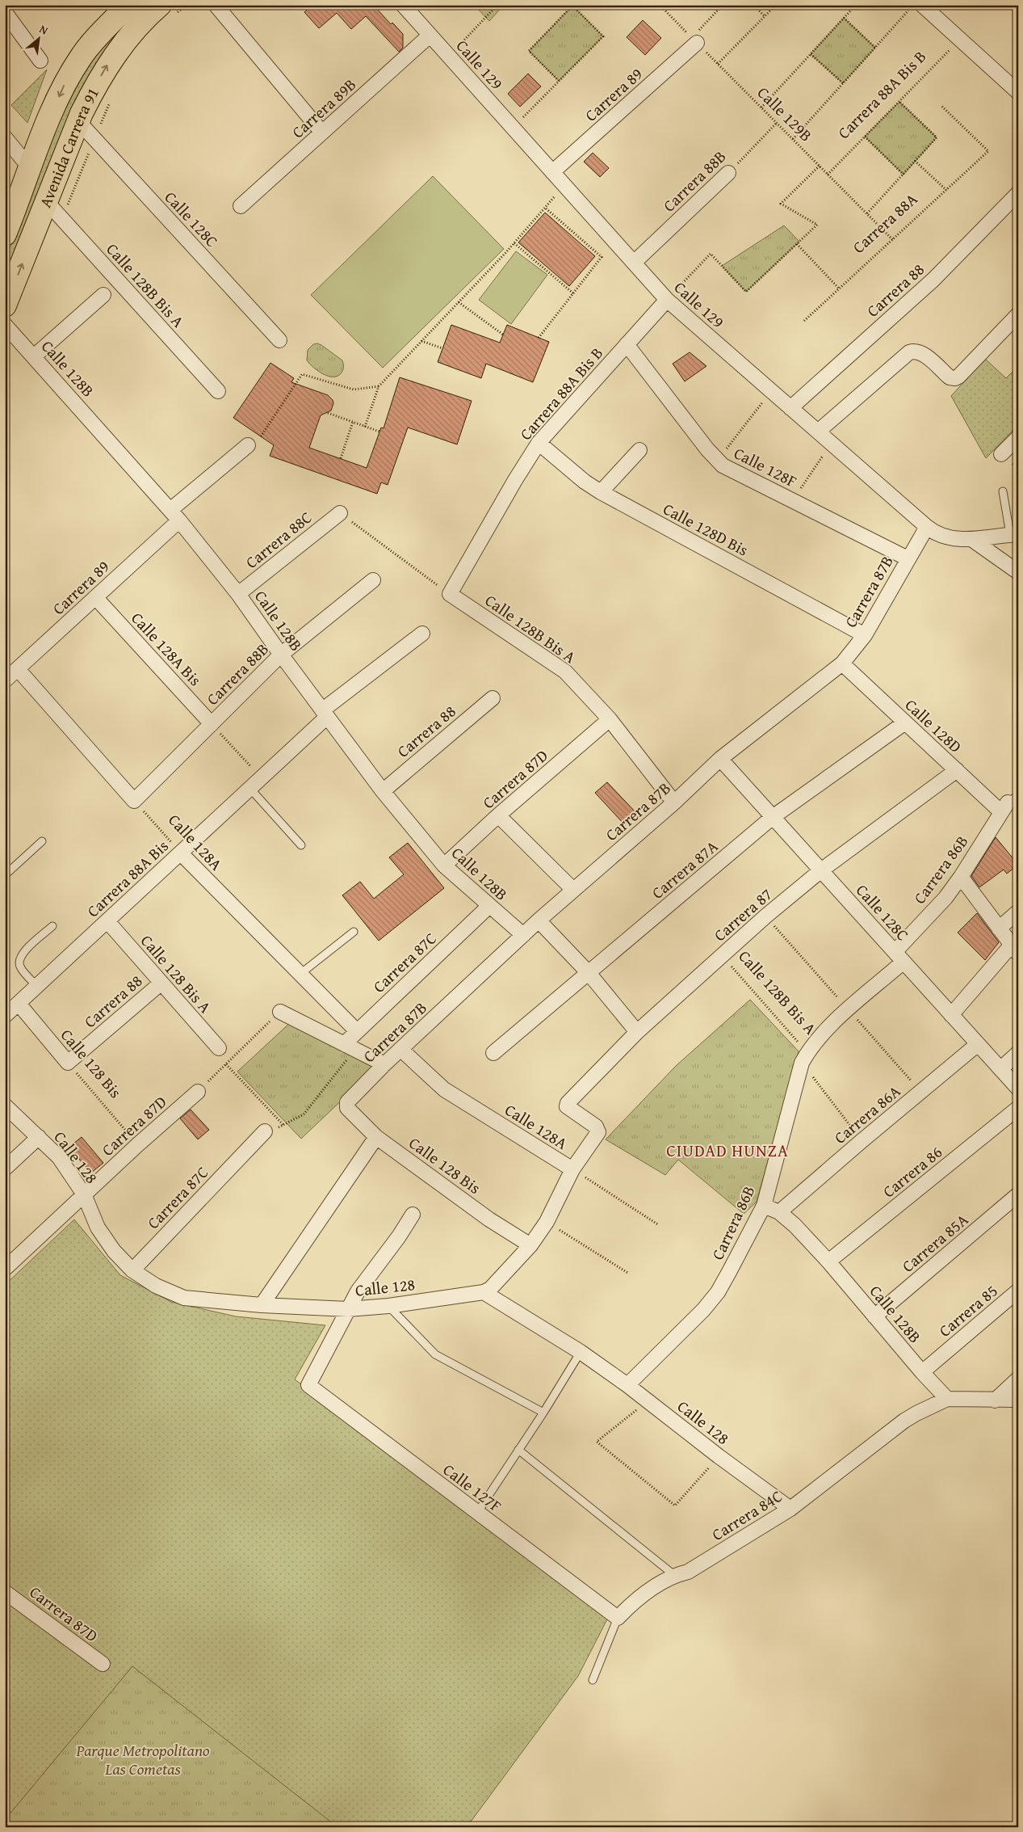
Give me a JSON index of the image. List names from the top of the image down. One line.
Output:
{"streets":{"main road":["Avenida Carrera 91"],"street":["Calle 129","Carrera 89","Carrera 88A Bis B","Carrera 89B","Carrera 88B","Calle 128C","Calle 128B Bis A","Carrera 88","Calle 128B","Calle 128F","Calle 128D Bis","Carrera 88C","Carrera 87B","Calle 128A Bis","Calle 128D","Carrera 87D","Calle 128A","Carrera 87A","Carrera 86B","Carrera 88A Bis","Carrera 87","Carrera 87C","Calle 128 Bis A","Calle 128 Bis","Carrera 86A","Calle 128","Carrera 86","Carrera 85A","Carrera 85","Calle 127F","Carrera 84C"],"path":["Calle 129B","Carrera 88A"]},"crossings":[["Calle 129","Carrera 89"],["Calle 129","Carrera 88A Bis B"],["Calle 129","Carrera 89B"],["Calle 129","Carrera 88B"],["Calle 129","Carrera 88"],["Calle 129","Carrera 87B"],["Carrera 89","Calle 129B"],["Carrera 89","Calle 128B"],["Carrera 89","Calle 128A Bis"],["Carrera 88A Bis B","Calle 129B"],["Carrera 88A Bis B","Calle 128B Bis A"],["Carrera 88A Bis B","Calle 128F"],["Carrera 88A Bis B","Calle 128D Bis"],["Calle 129B","Carrera 88B"],["Calle 129B","Carrera 88A"],["Avenida Carrera 91","Calle 128C"],["Avenida Carrera 91","Calle 128B Bis A"],["Carrera 88B","Calle 128B"],["Carrera 88B","Calle 128A Bis"],["Carrera 88B","Calle 128A"],["Calle 128C","Carrera 87B"],["Calle 128C","Carrera 87A"],["Calle 128C","Carrera 86B"],["Calle 128C","Carrera 87"],["Calle 128C","Carrera 86A"],["Calle 128B Bis A","Carrera 87B"],["Calle 128B Bis A","Carrera 87D"],["Calle 128B Bis A","Carrera 86B"],["Calle 128B Bis A","Carrera 87"],["Calle 128B Bis A","Carrera 86A"],["Carrera 88","Calle 128B"],["Carrera 88","Calle 128 Bis A"],["Carrera 88","Calle 128 Bis"],["Calle 128B","Carrera 88C"],["Calle 128B","Carrera 87B"],["Calle 128B","Carrera 87D"],["Calle 128B","Carrera 86B"],["Calle 128B","Carrera 88A Bis"],["Calle 128B","Carrera 87C"],["Calle 128B","Carrera 86A"],["Calle 128B","Carrera 86"],["Calle 128B","Carrera 85A"],["Calle 128B","Carrera 85"],["Calle 128B","Carrera 84C"],["Calle 128F","Carrera 87B"],["Calle 128D Bis","Carrera 87B"],["Carrera 87B","Calle 128D"],["Carrera 87B","Calle 128A"],["Carrera 87B","Calle 128 Bis"],["Calle 128D","Carrera 87A"],["Calle 128D","Carrera 86B"],["Calle 128D","Carrera 87"],["Carrera 87D","Calle 128 Bis"],["Carrera 87D","Calle 128"],["Calle 128A","Carrera 88A Bis"],["Calle 128A","Carrera 87"],["Calle 128A","Carrera 87C"],["Carrera 86B","Calle 128"],["Carrera 88A Bis","Calle 128 Bis A"],["Carrera 88A Bis","Calle 128 Bis"],["Carrera 87C","Calle 128"],["Calle 128","Calle 127F"],["Calle 128","Carrera 84C"],["Calle 127F","Carrera 84C"]],"districts":["CIUDAD HUNZA"],"parks":["Parque Metropolitano Las Cometas"],"north":"top right"}
